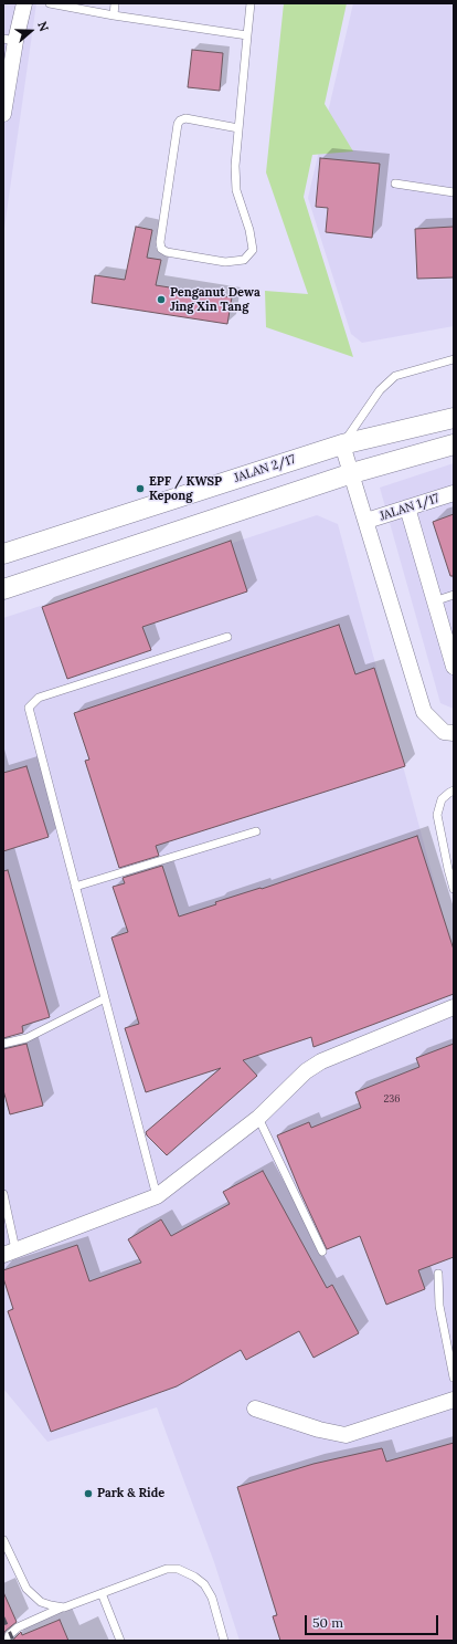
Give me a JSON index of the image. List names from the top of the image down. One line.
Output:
{"streets":{"street":["JALAN 2/17","JALAN 1/17"]},"places":["Penganut Dewa Jing Xin Tang","EPF / KWSP Kepong","Park & Ride"],"house_numbers":["236"],"scale_bar":"50 m","north":"right"}
